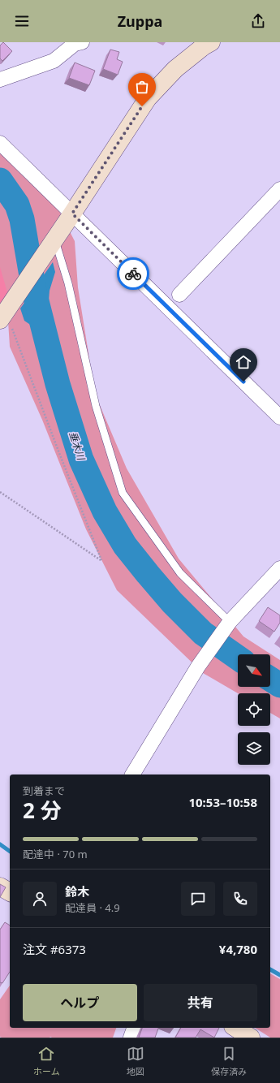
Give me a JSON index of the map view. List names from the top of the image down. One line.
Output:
{"water":["垂木川"],"north":"bottom right","page":{"header":"Zuppa","heading":["2 分","到着まで","10:53–10:58"],"panel":["鈴木","配達員 · 4.9","注文 #6373","¥4,780"],"bar":"配達中 · 70 m","buttons":["ヘルプ","共有"],"tabs":["ホーム","地図","保存済み"]}}
